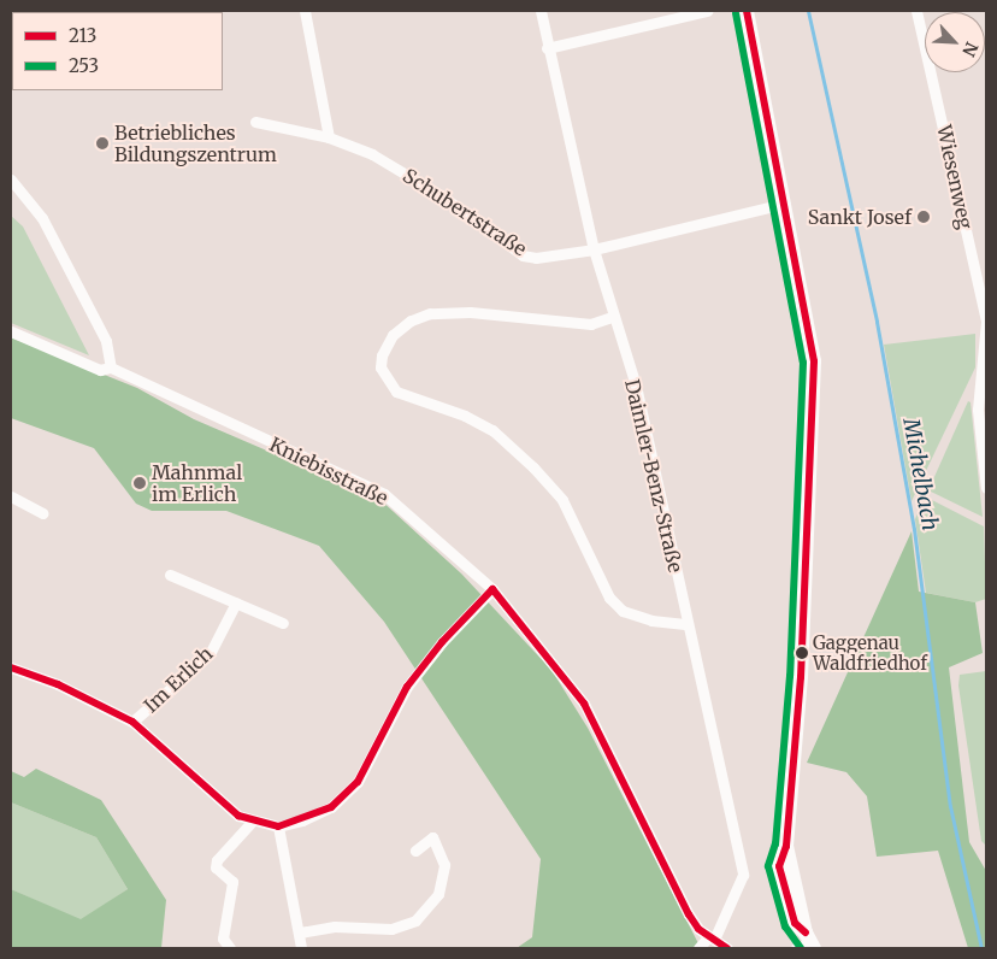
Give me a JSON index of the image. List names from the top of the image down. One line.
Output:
{"streets":{"street":["Wiesenweg","Schubertstraße","Kniebisstraße","Daimler-Benz-Straße","Im Erlich"]},"crossings":[["Schubertstraße","Daimler-Benz-Straße"],["Kniebisstraße","Daimler-Benz-Straße"]],"water":["Michelbach"],"places":["Betriebliches Bildungszentrum","Sankt Josef","Mahnmal im Erlich","Gaggenau Waldfriedhof"],"lines":["transit line 213","transit line 253"],"legend":["213","253"],"north":"bottom right"}
